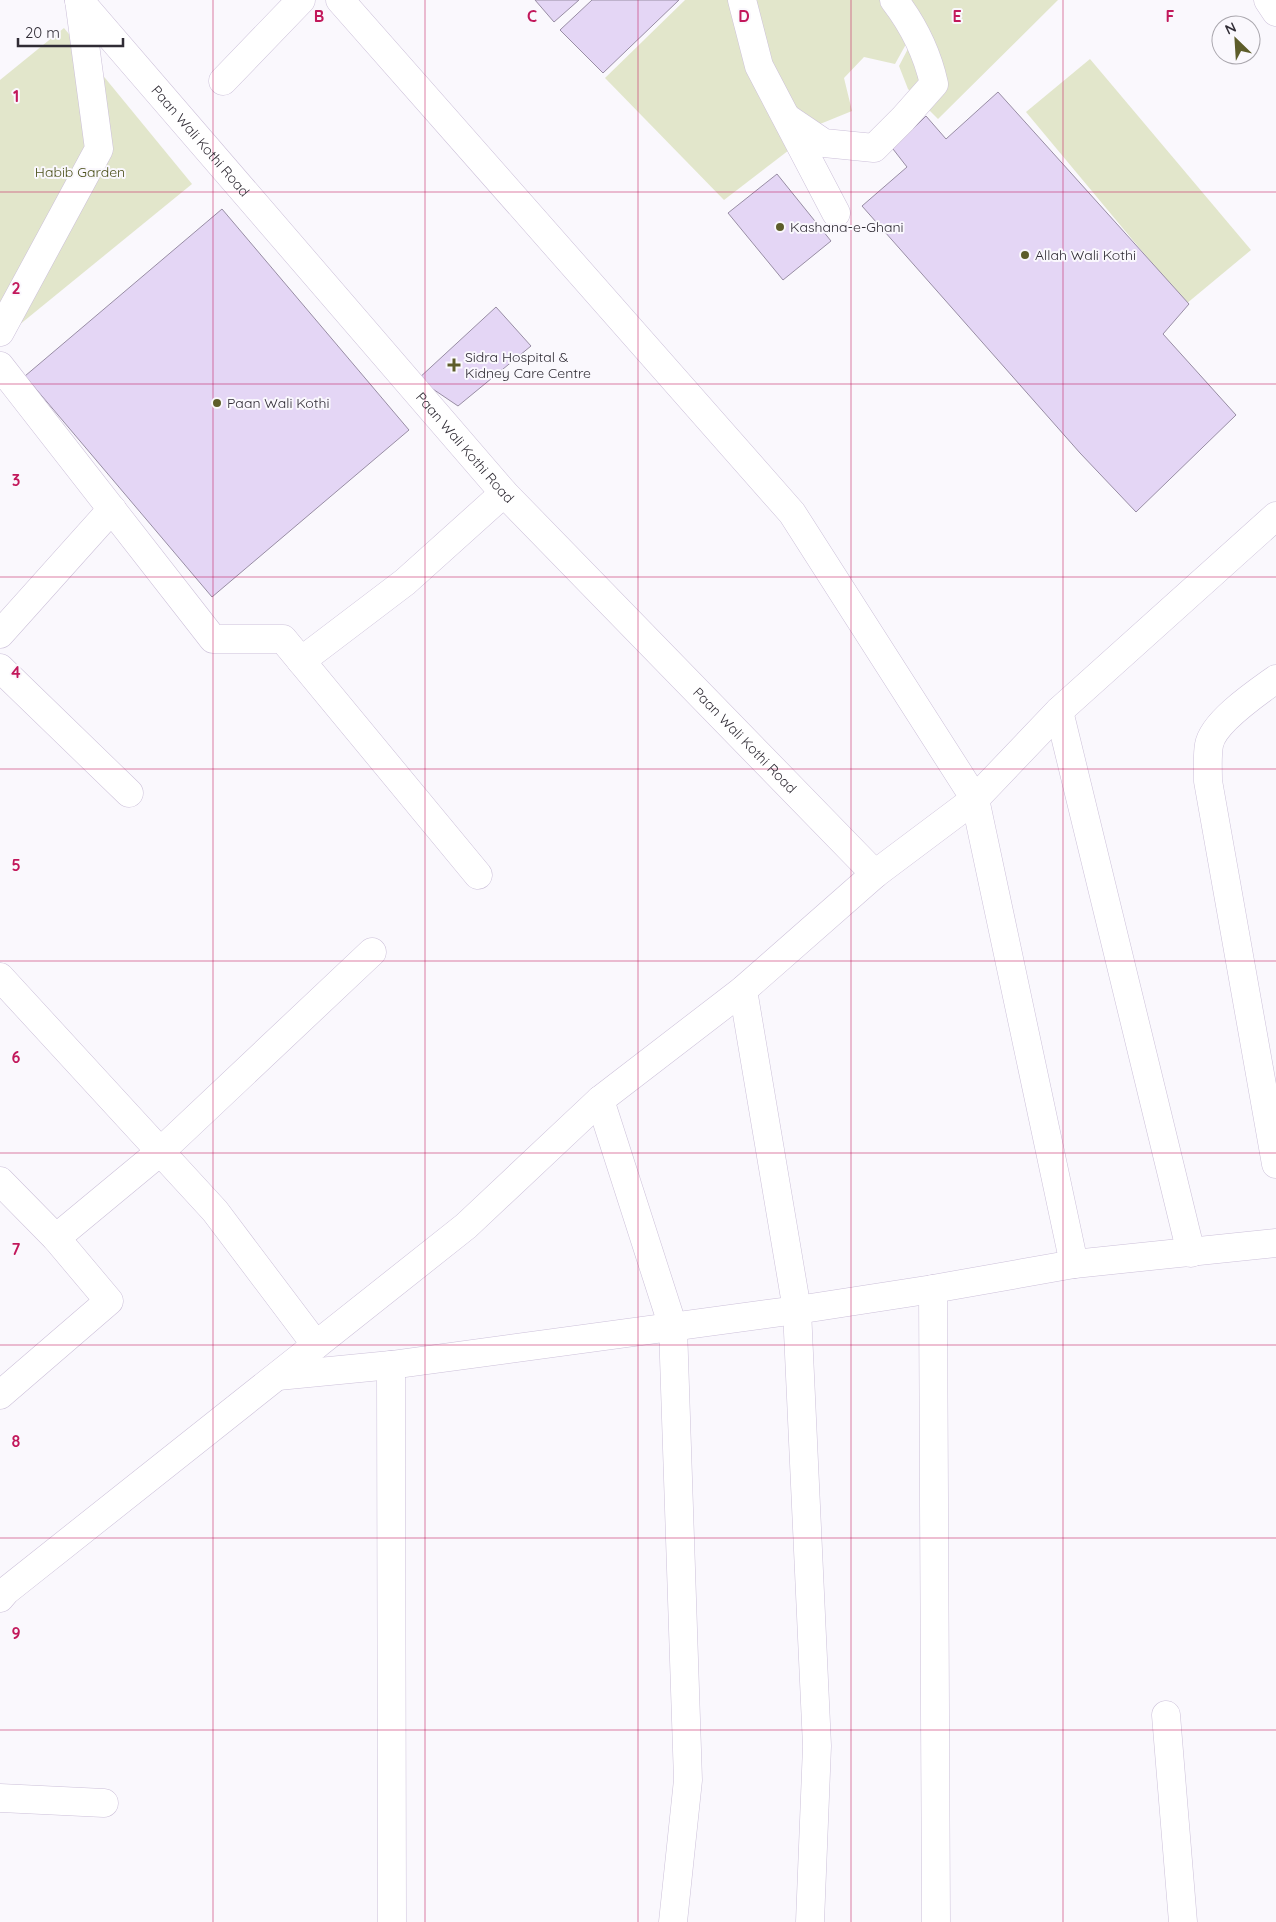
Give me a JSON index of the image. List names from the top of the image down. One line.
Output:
{"streets":{"street":["Paan Wali Kothi Road"]},"parks":["Habib Garden"],"places":{"other":["Kashana-e-Ghani","Allah Wali Kothi","Paan Wali Kothi"],"health":["Sidra Hospital & Kidney Care Centre"]},"scale_bar":"20 m","north":"top left","grid":{"columns":["B","C","D","E","F"],"rows":["1","2","3","4","5","6","7","8","9"]}}
